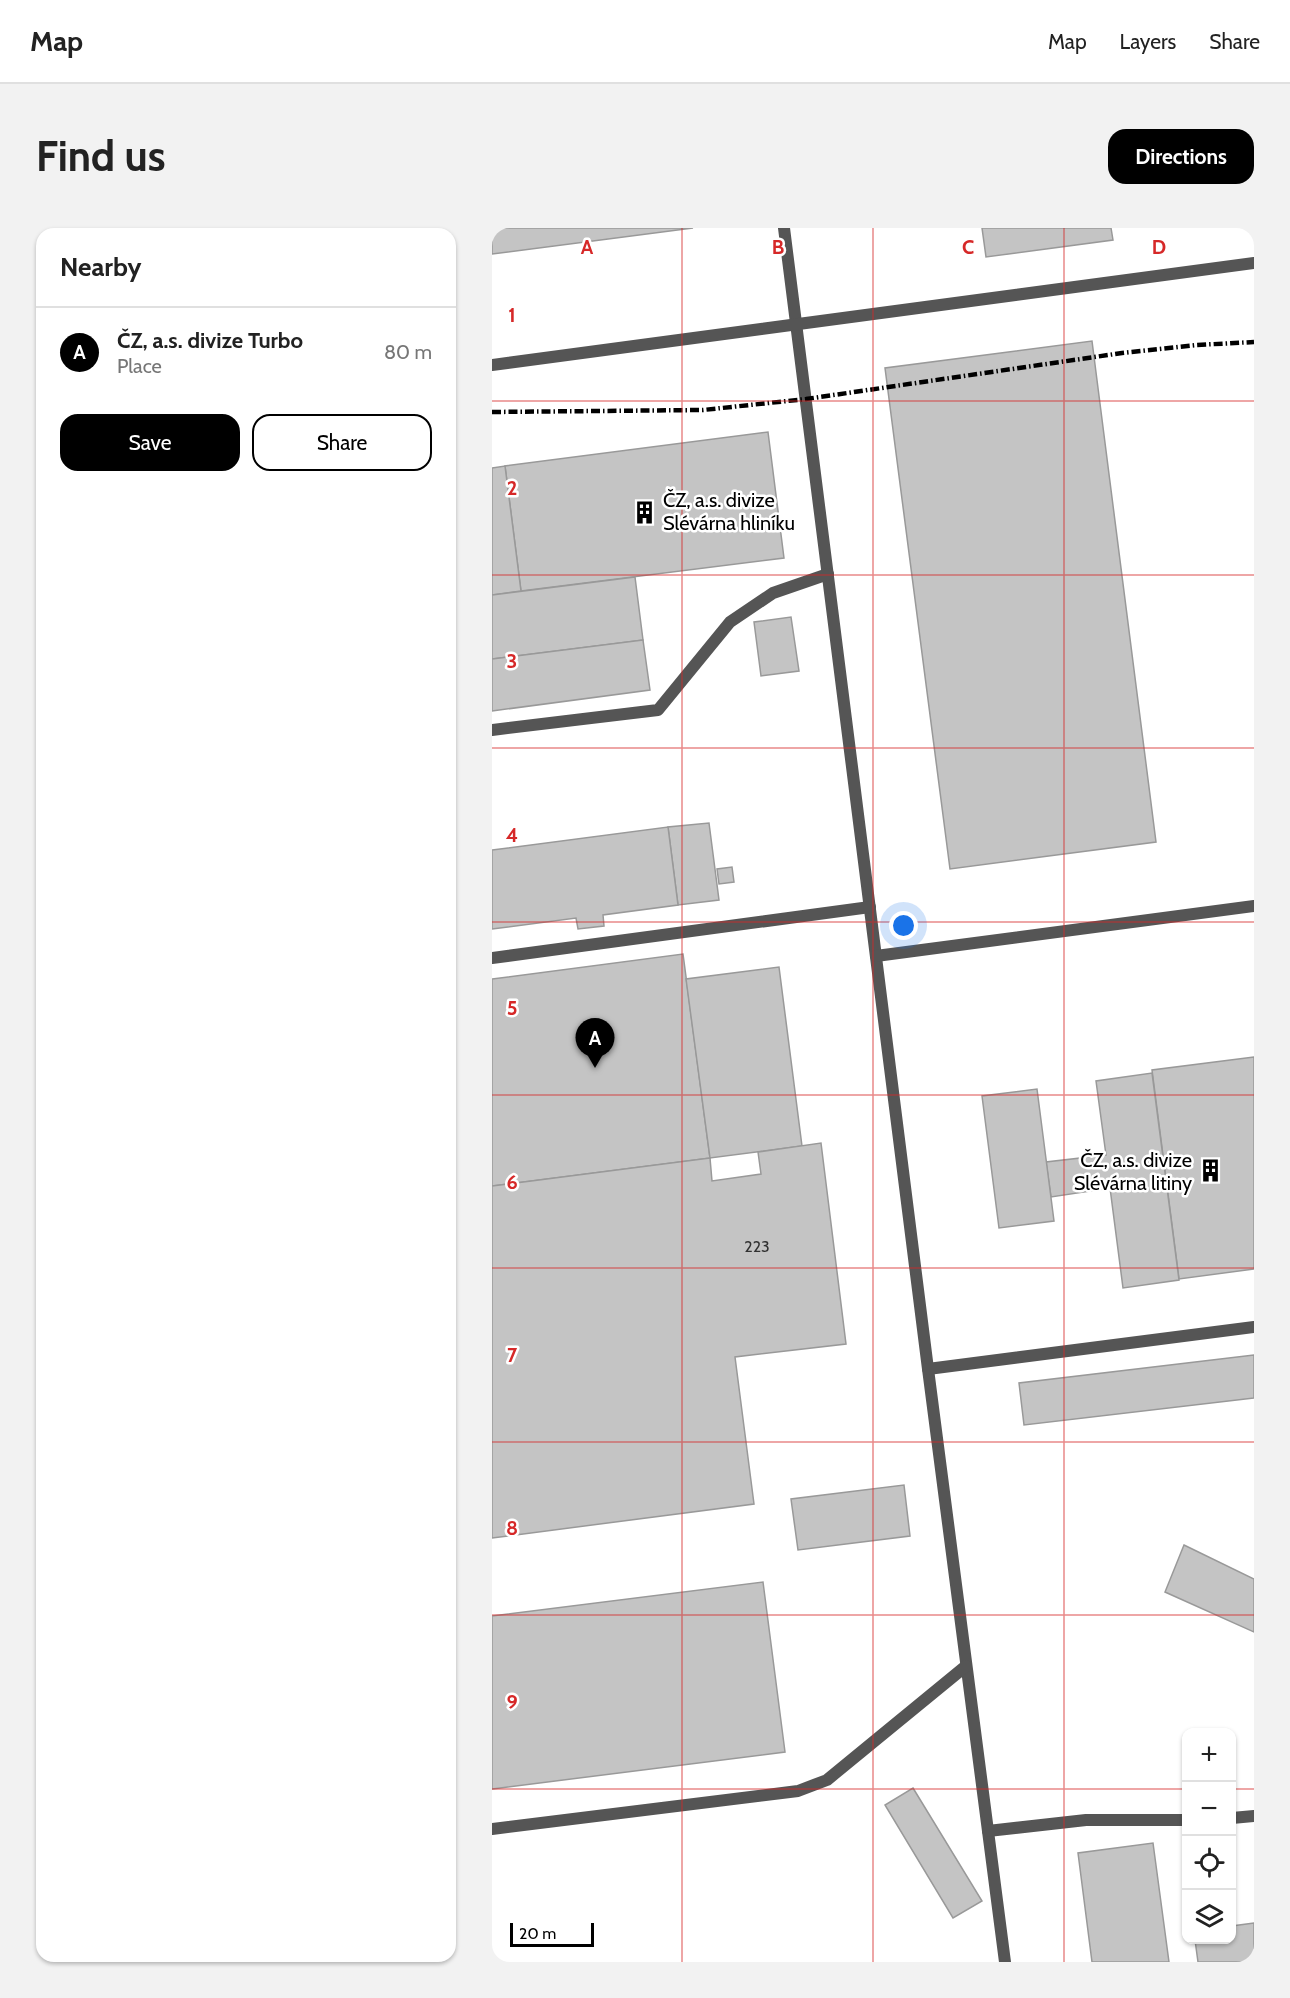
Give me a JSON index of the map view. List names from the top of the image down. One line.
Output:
{"places":{"building":["ČZ, a.s. divize Slévárna hliníku","ČZ, a.s. divize Slévárna litiny"]},"house_numbers":["223"],"scale_bar":"20 m","page":{"header":"Map","nav":["Map","Layers","Share"],"buttons":["Directions",["Save","Share"]],"title":"Find us","heading":"Nearby","list":[{"mark":"A","name":"ČZ, a.s. divize Turbo","note":"Place","value":"80 m"}],"pins":"A","map_buttons":["+","−"],"scale":"20 m"},"grid":{"columns":["A","B","C","D"],"rows":["1","2","3","4","5","6","7","8","9"]}}
